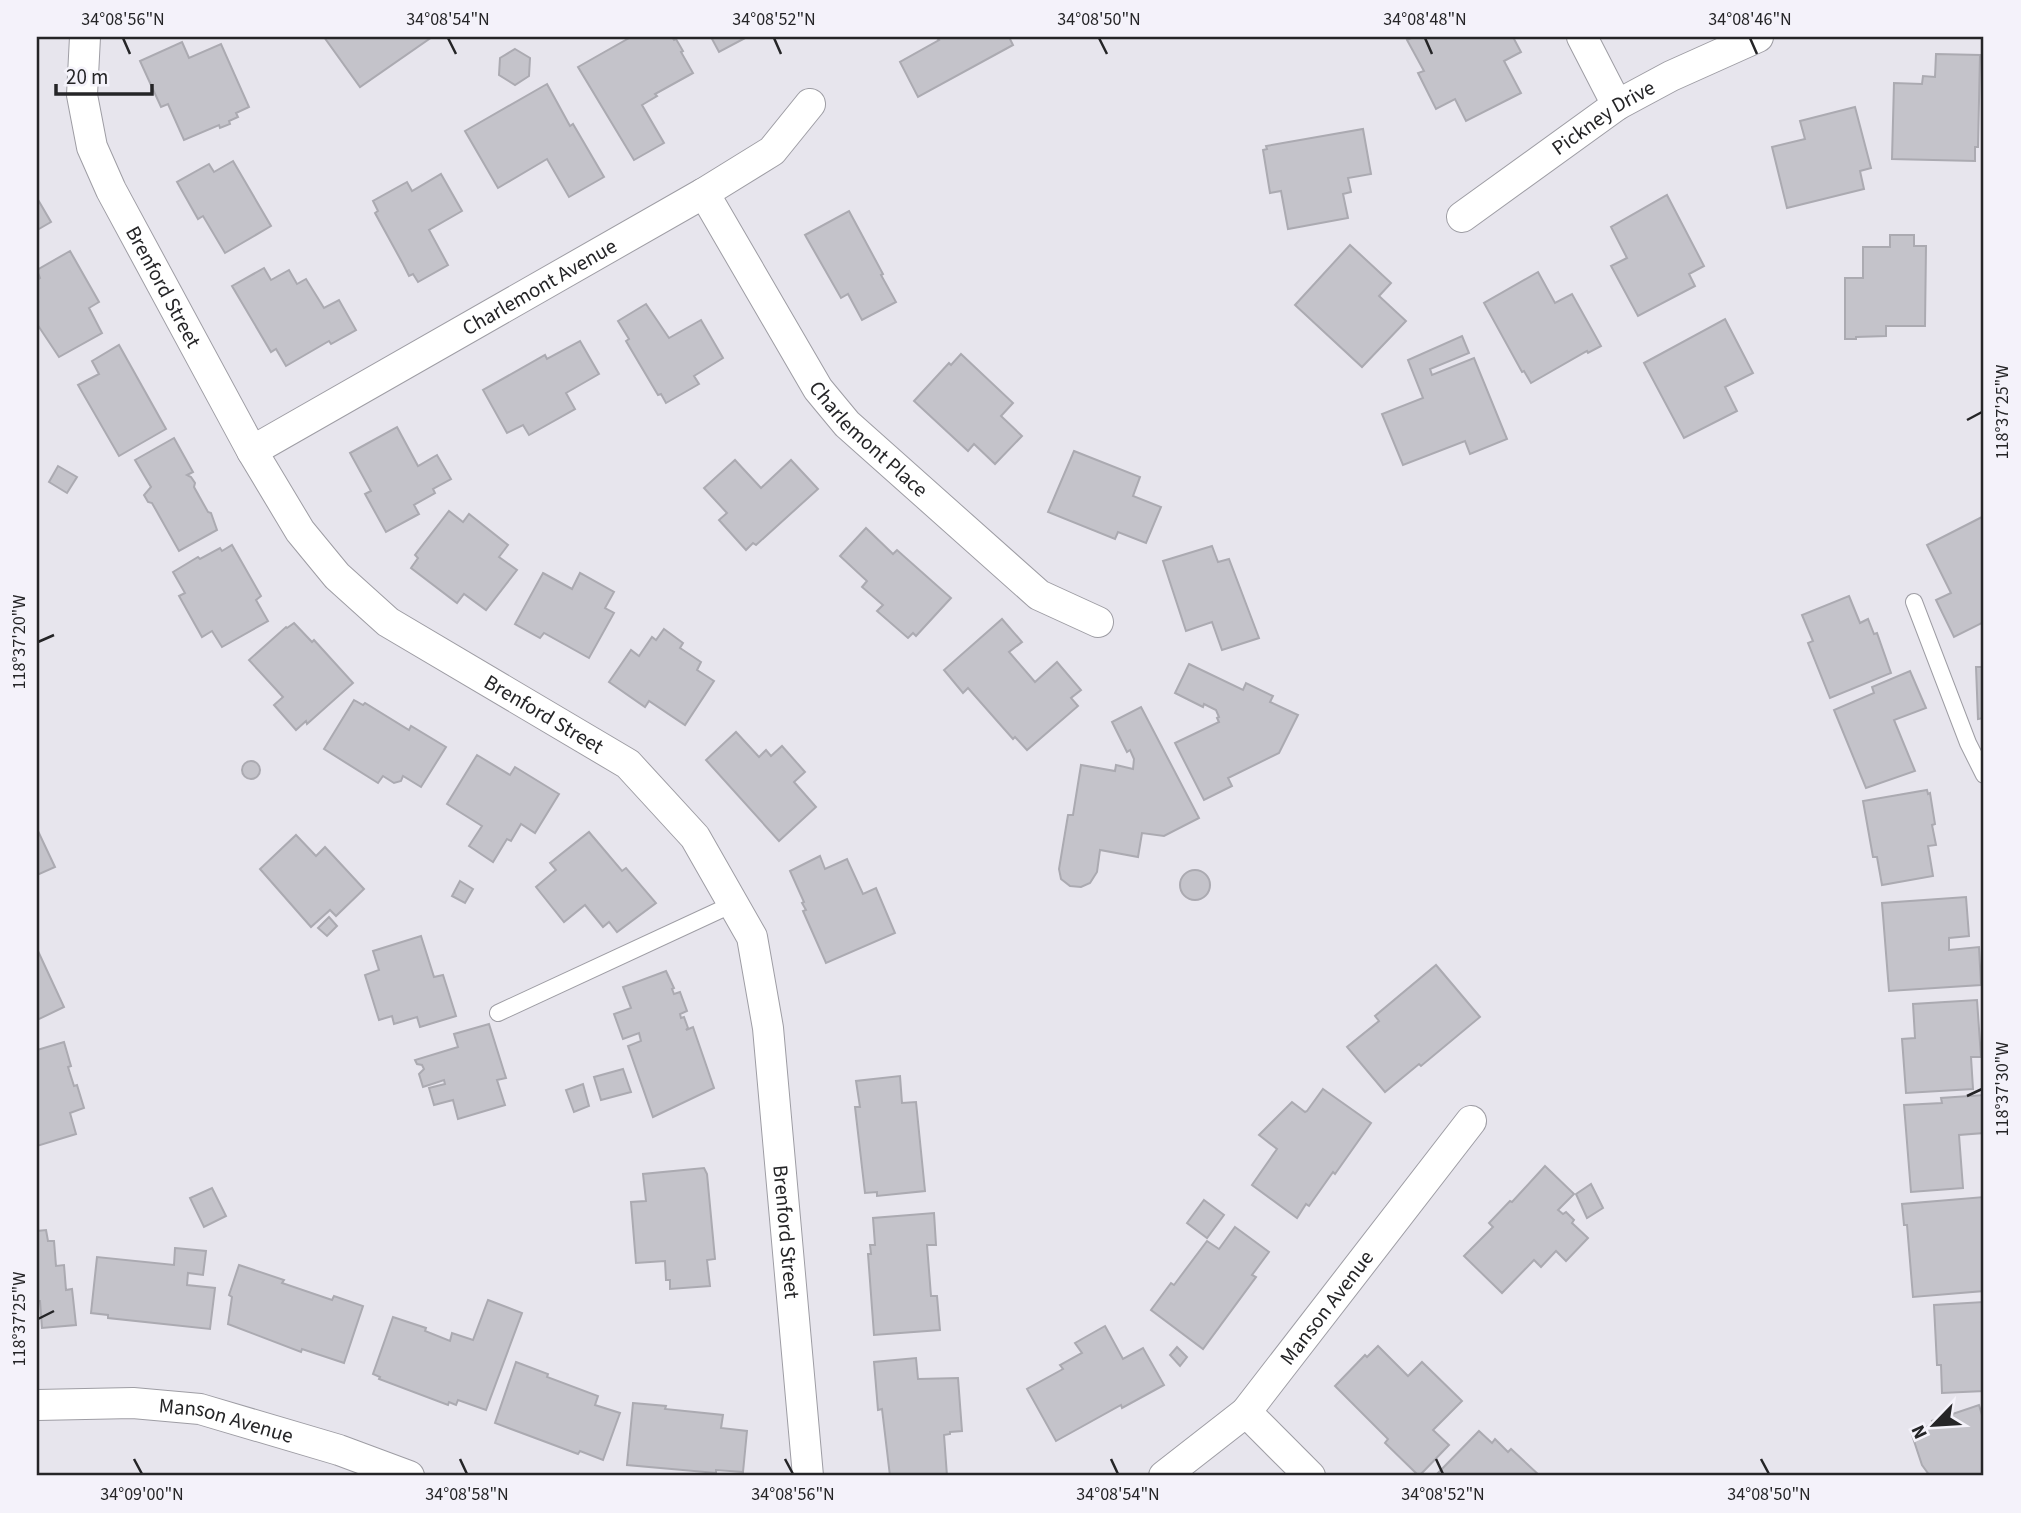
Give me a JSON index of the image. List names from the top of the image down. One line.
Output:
{"streets":{"street":["Pickney Drive","Brenford Street","Charlemont Avenue","Charlemont Place","Manson Avenue"]},"crossings":[["Brenford Street","Charlemont Avenue"],["Charlemont Avenue","Charlemont Place"]],"scale_bar":"20 m","north":"bottom left","coordinates":["34°08'56\"N","34°08'54\"N","34°08'52\"N","34°08'50\"N","34°08'48\"N","34°08'46\"N","118°37'25\"W","118°37'20\"W","118°37'30\"W","34°09'00\"N","34°08'58\"N"]}
